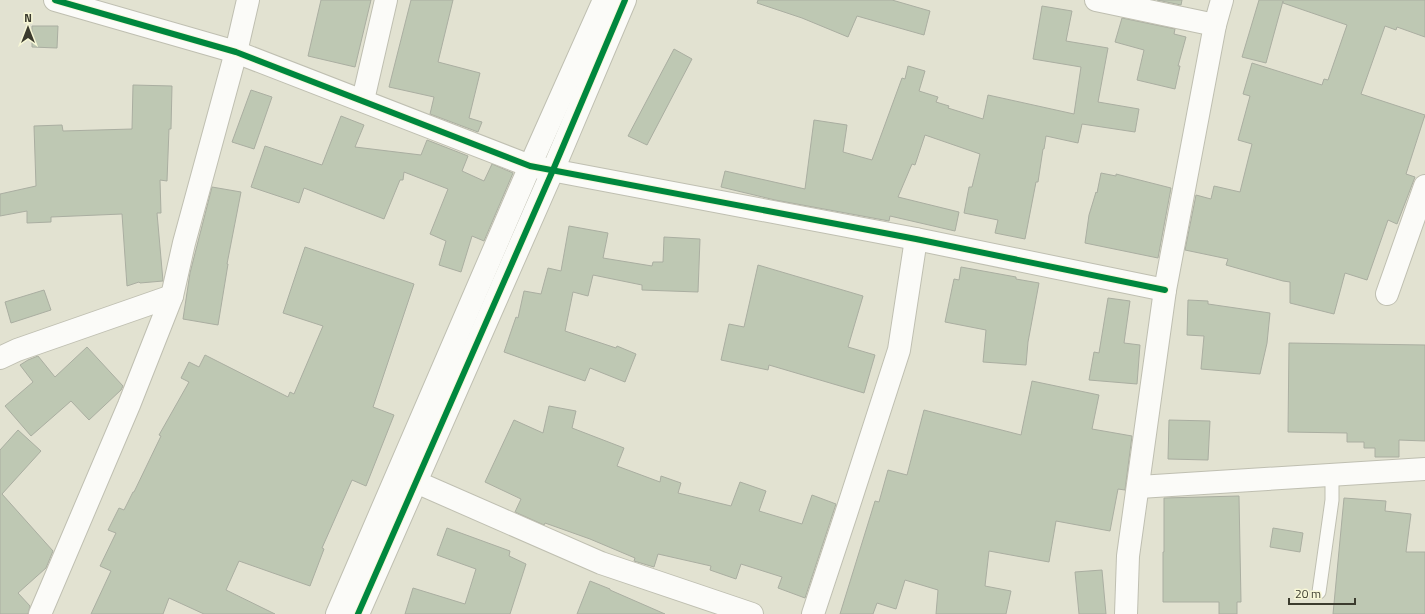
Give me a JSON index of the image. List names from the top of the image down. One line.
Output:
{"scale_bar":"20 m","north":"top"}
